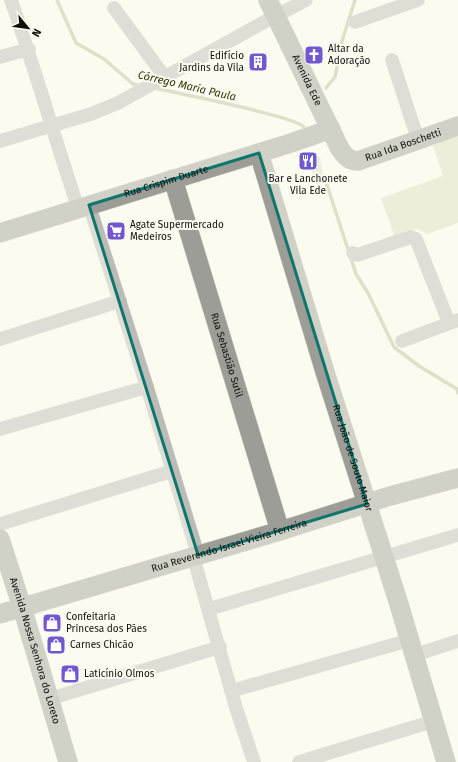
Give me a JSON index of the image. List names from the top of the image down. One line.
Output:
{"streets":{"street":["Avenida Ede","Rua Ida Boschetti","Rua Crispim Duarte","Rua Sebastião Sutil","Rua João de Souto Maior","Rua Reverendo Israel Vieira Ferreira","Avenida Nossa Senhora do Loreto"]},"crossings":[["Avenida Ede","Rua Ida Boschetti"],["Avenida Ede","Rua Crispim Duarte"],["Rua Crispim Duarte","Rua Sebastião Sutil"],["Rua Crispim Duarte","Rua João de Souto Maior"],["Rua Sebastião Sutil","Rua Reverendo Israel Vieira Ferreira"],["Rua João de Souto Maior","Rua Reverendo Israel Vieira Ferreira"],["Rua Reverendo Israel Vieira Ferreira","Avenida Nossa Senhora do Loreto"]],"water":["Córrego Maria Paula"],"places":{"church":["Altar da Adoração"],"building":["Edifício Jardins da Vila"],"restaurant":["Bar e Lanchonete Vila Ede"],"supermarket":["Agate Supermercado Medeiros"],"shop":["Confeitaria Princesa dos Pães","Carnes Chicão","Laticínio Olmos"]},"north":"bottom right"}
